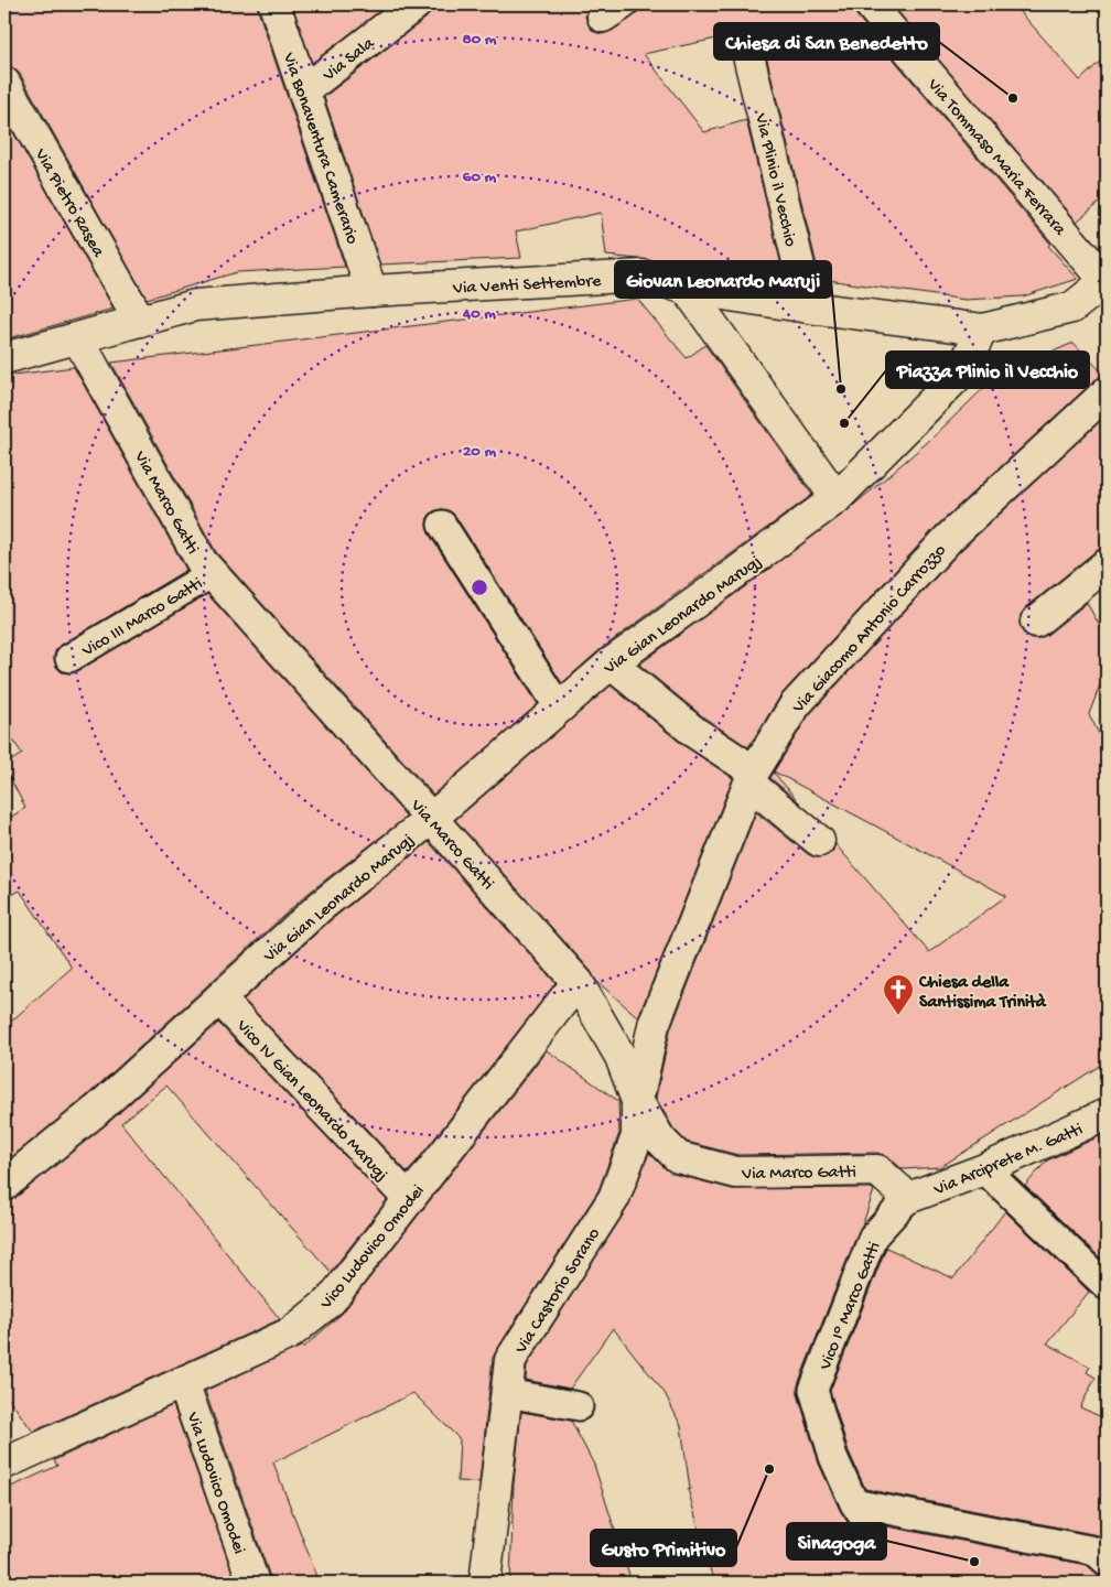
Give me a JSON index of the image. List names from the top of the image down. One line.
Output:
{"streets":{"street":["Via Sala","Via Bonaventura Camerario","Via Tommaso Maria Ferrara","Via Plinio il Vecchio","Via Pietro Rasea","Via Venti Settembre","Via Marco Gatti","Via Gian Leonardo Marugj","Via Giacomo Antonio Carrozzo","Vico IV Gian Leonardo Marugj","Via Arciprete M. Gatti","Vico Ludovico Omodei","Via Castorio Sorano","Via Ludovico Omodei"],"lane":["Vico III Marco Gatti","Vico I° Marco Gatti"]},"crossings":[["Via Sala","Via Bonaventura Camerario"],["Via Bonaventura Camerario","Via Venti Settembre"],["Via Tommaso Maria Ferrara","Via Venti Settembre"],["Via Plinio il Vecchio","Via Venti Settembre"],["Via Pietro Rasea","Via Venti Settembre"],["Via Venti Settembre","Via Marco Gatti"],["Via Venti Settembre","Via Gian Leonardo Marugj"],["Via Marco Gatti","Via Gian Leonardo Marugj"],["Via Marco Gatti","Vico III Marco Gatti"],["Via Marco Gatti","Via Giacomo Antonio Carrozzo"],["Via Marco Gatti","Via Arciprete M. Gatti"],["Via Marco Gatti","Vico Ludovico Omodei"],["Via Marco Gatti","Via Castorio Sorano"],["Via Marco Gatti","Vico I° Marco Gatti"],["Via Gian Leonardo Marugj","Vico IV Gian Leonardo Marugj"],["Via Giacomo Antonio Carrozzo","Via Castorio Sorano"],["Vico IV Gian Leonardo Marugj","Vico Ludovico Omodei"],["Via Arciprete M. Gatti","Vico I° Marco Gatti"],["Vico Ludovico Omodei","Via Ludovico Omodei"]],"places":{"other":["Chiesa di San Benedetto","Giovan Leonardo Maruji","Piazza Plinio il Vecchio","Gusto Primitivo","Sinagoga"],"church":["Chiesa della Santissima Trinità"]},"rings":["80 m","60 m","40 m","20 m"]}
